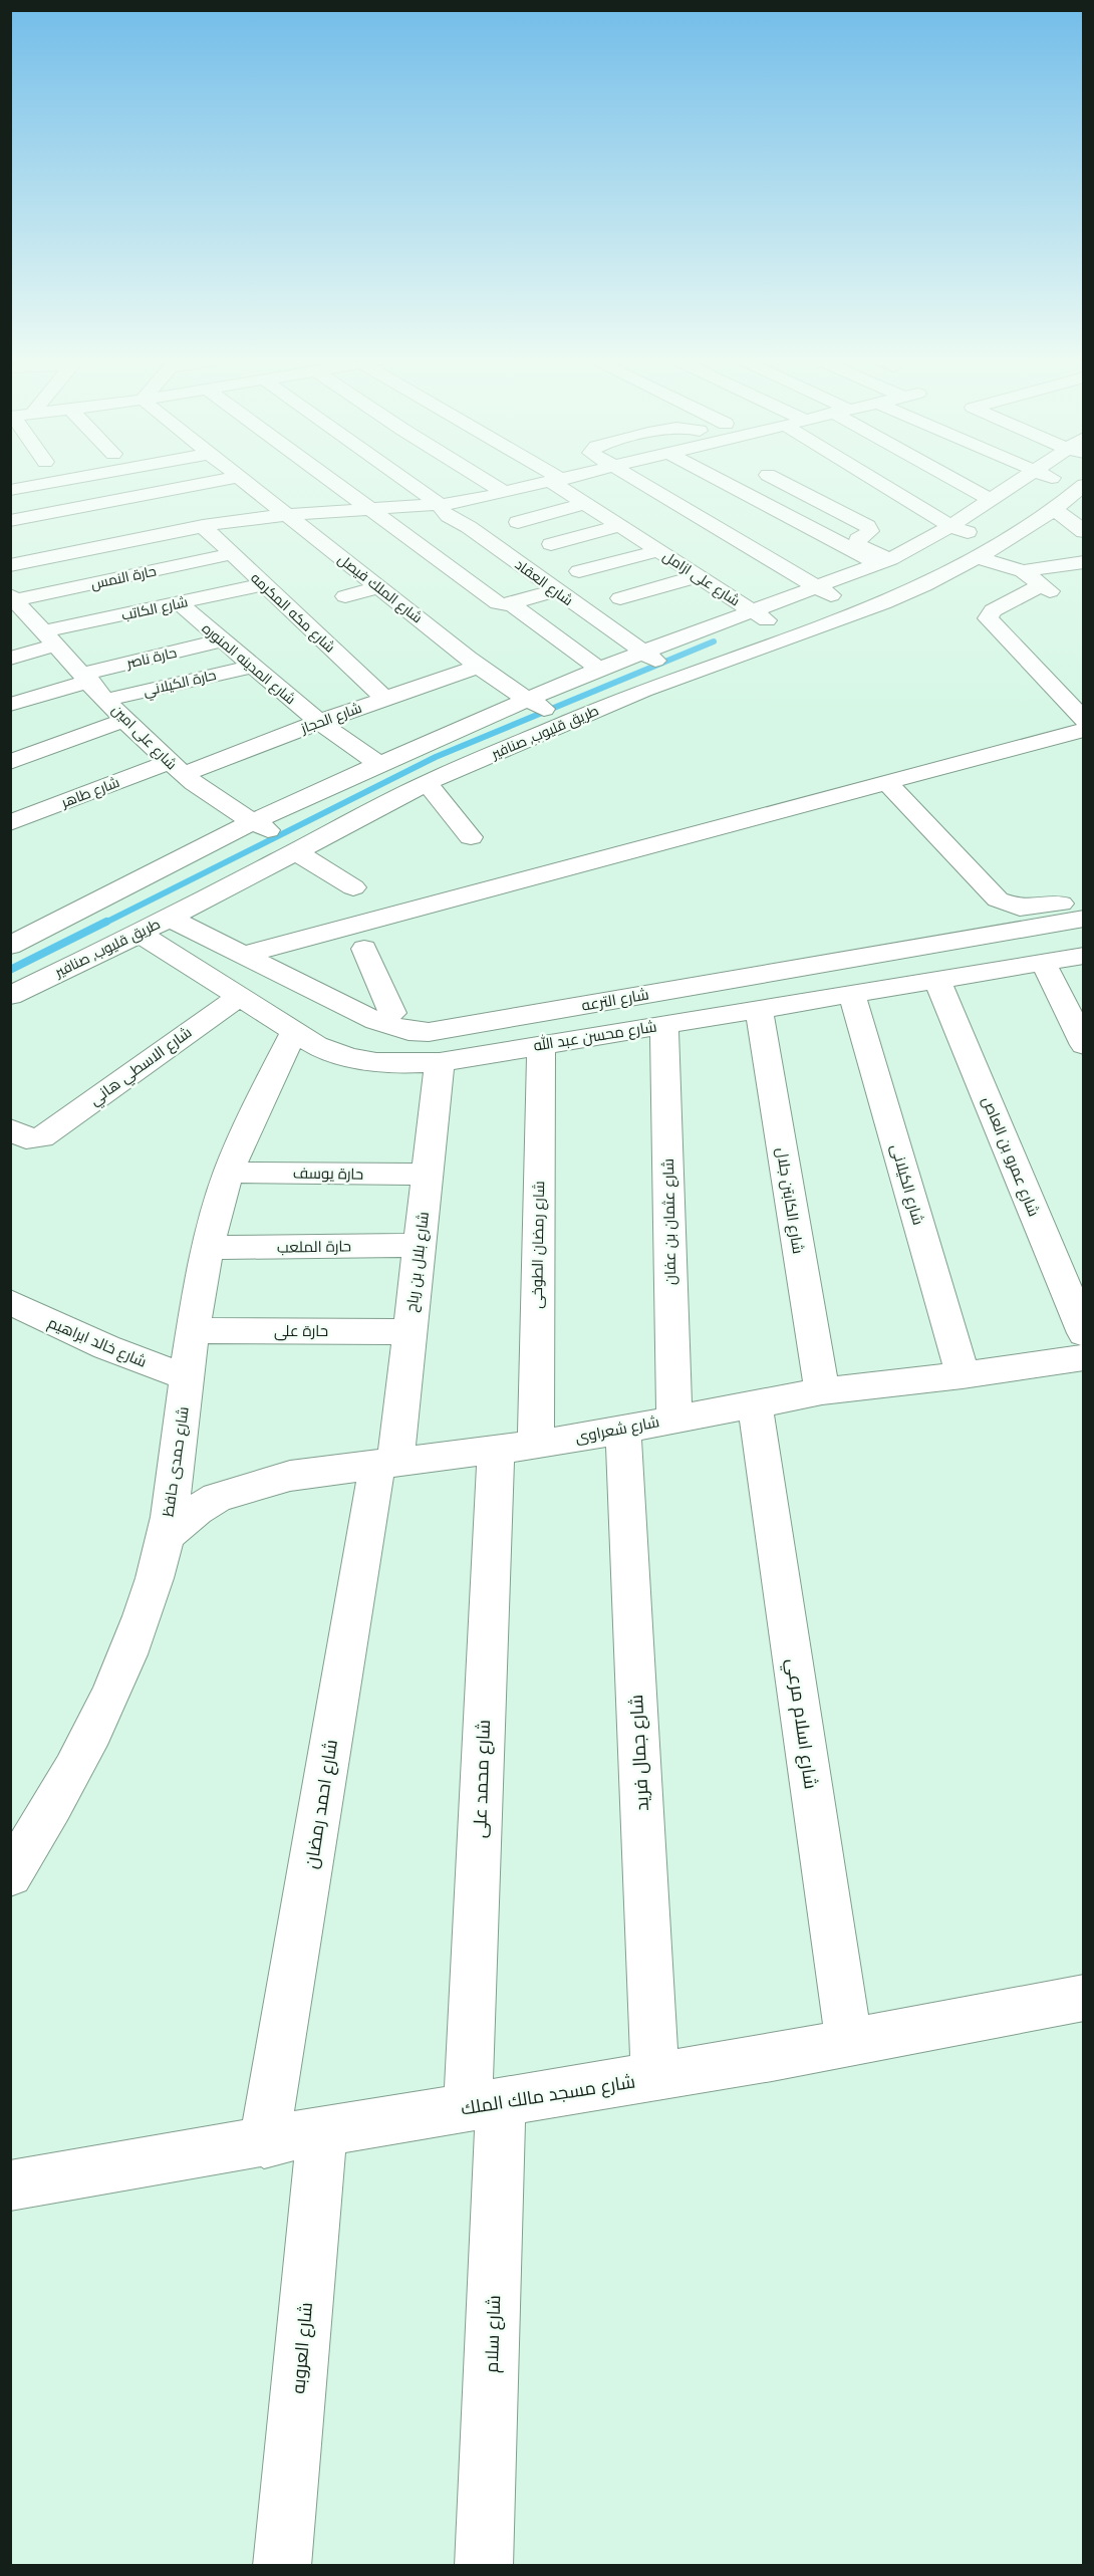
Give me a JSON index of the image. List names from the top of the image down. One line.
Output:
{"streets":{"street":["حارة النمس","شارع على ازامل","شارع العقاد","شارع الملك فيصل","شارع الكاتب","شارع مكه المكرمه","حارة ناصر","شارع المدينه المنوره","حارة الكيلاني","شارع الحجاز","طريق قليوب, صنافير","شارع على امين","شارع طاهر","شارع الترعه","شارع محسن عبد الله","شارع الاسطي هاني","شارع عمرو بن العاص","حارة يوسف","شارع الكيلانى","شارع الكابتن جلال","شارع عثمان بن عفان","شارع رمضان الطوخى","حارة الملعب","شارع بلال بن رباح","حارة على","شارع خالد ابراهيم","شارع شعراوى","شارع حمدى حافظ","شارع اسلام مرعي","شارع جمال فريد","شارع محمد على","شارع احمد رمضان","شارع مسجد مالك الملك","شارع سلام","شارع العروبه"]},"crossings":[["حارة النمس","شارع مكه المكرمه"],["حارة النمس","شارع على امين"],["شارع على ازامل","طريق قليوب, صنافير"],["شارع العقاد","طريق قليوب, صنافير"],["شارع الملك فيصل","شارع الحجاز"],["شارع الملك فيصل","طريق قليوب, صنافير"],["شارع الكاتب","شارع مكه المكرمه"],["شارع الكاتب","شارع المدينه المنوره"],["شارع الكاتب","شارع على امين"],["شارع مكه المكرمه","شارع الحجاز"],["حارة ناصر","شارع المدينه المنوره"],["حارة ناصر","شارع على امين"],["شارع المدينه المنوره","حارة الكيلاني"],["شارع المدينه المنوره","شارع الحجاز"],["حارة الكيلاني","شارع على امين"],["شارع الحجاز","شارع على امين"],["شارع الحجاز","شارع طاهر"],["طريق قليوب, صنافير","شارع على امين"],["طريق قليوب, صنافير","شارع الترعه"],["طريق قليوب, صنافير","شارع محسن عبد الله"],["شارع على امين","شارع طاهر"],["شارع محسن عبد الله","شارع الاسطي هاني"],["شارع محسن عبد الله","شارع عمرو بن العاص"],["شارع محسن عبد الله","شارع الكيلانى"],["شارع محسن عبد الله","شارع الكابتن جلال"],["شارع محسن عبد الله","شارع عثمان بن عفان"],["شارع محسن عبد الله","شارع رمضان الطوخى"],["شارع محسن عبد الله","شارع بلال بن رباح"],["شارع محسن عبد الله","شارع حمدى حافظ"],["حارة يوسف","شارع بلال بن رباح"],["حارة يوسف","شارع حمدى حافظ"],["شارع الكيلانى","شارع شعراوى"],["شارع الكابتن جلال","شارع شعراوى"],["شارع عثمان بن عفان","شارع شعراوى"],["شارع رمضان الطوخى","شارع شعراوى"],["شارع رمضان الطوخى","شارع محمد على"],["حارة الملعب","شارع بلال بن رباح"],["حارة الملعب","شارع حمدى حافظ"],["شارع بلال بن رباح","حارة على"],["شارع بلال بن رباح","شارع شعراوى"],["شارع بلال بن رباح","شارع احمد رمضان"],["حارة على","شارع حمدى حافظ"],["شارع خالد ابراهيم","شارع حمدى حافظ"],["شارع شعراوى","شارع حمدى حافظ"],["شارع شعراوى","شارع اسلام مرعي"],["شارع شعراوى","شارع جمال فريد"],["شارع شعراوى","شارع محمد على"],["شارع شعراوى","شارع احمد رمضان"],["شارع اسلام مرعي","شارع مسجد مالك الملك"],["شارع جمال فريد","شارع مسجد مالك الملك"],["شارع محمد على","شارع مسجد مالك الملك"],["شارع محمد على","شارع سلام"],["شارع احمد رمضان","شارع مسجد مالك الملك"],["شارع مسجد مالك الملك","شارع سلام"],["شارع مسجد مالك الملك","شارع العروبه"]]}
